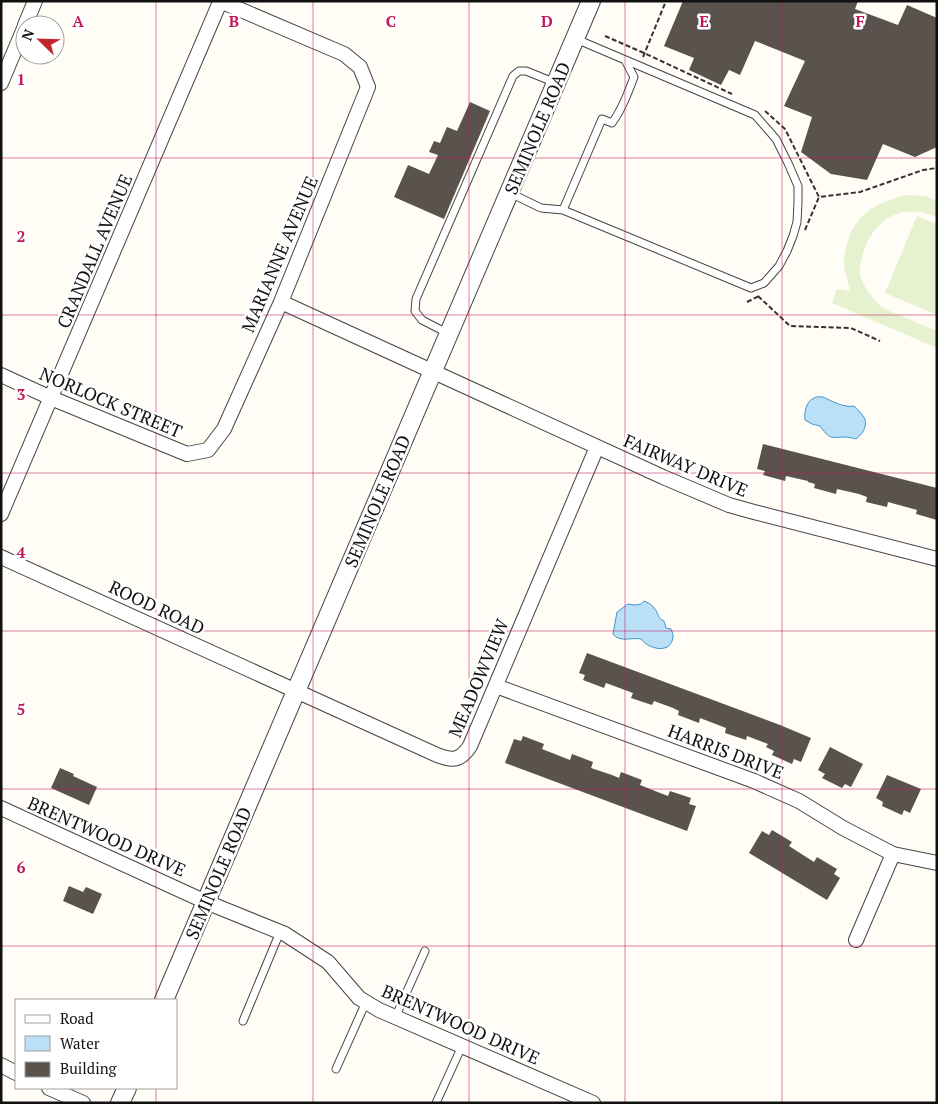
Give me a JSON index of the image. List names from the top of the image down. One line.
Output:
{"streets":{"street":["SEMINOLE ROAD","CRANDALL AVENUE","MARIANNE AVENUE","NORLOCK STREET","FAIRWAY DRIVE","ROOD ROAD","MEADOWVIEW","HARRIS DRIVE","BRENTWOOD DRIVE"]},"crossings":[["SEMINOLE ROAD","FAIRWAY DRIVE"],["SEMINOLE ROAD","ROOD ROAD"],["SEMINOLE ROAD","MEADOWVIEW"],["SEMINOLE ROAD","BRENTWOOD DRIVE"],["CRANDALL AVENUE","MARIANNE AVENUE"],["CRANDALL AVENUE","NORLOCK STREET"],["MARIANNE AVENUE","NORLOCK STREET"],["MARIANNE AVENUE","FAIRWAY DRIVE"],["FAIRWAY DRIVE","MEADOWVIEW"],["ROOD ROAD","MEADOWVIEW"],["MEADOWVIEW","HARRIS DRIVE"]],"legend":["Road","Water","Building"],"north":"top left","grid":{"columns":["A","B","C","D","E","F"],"rows":["1","2","3","4","5","6"]}}
